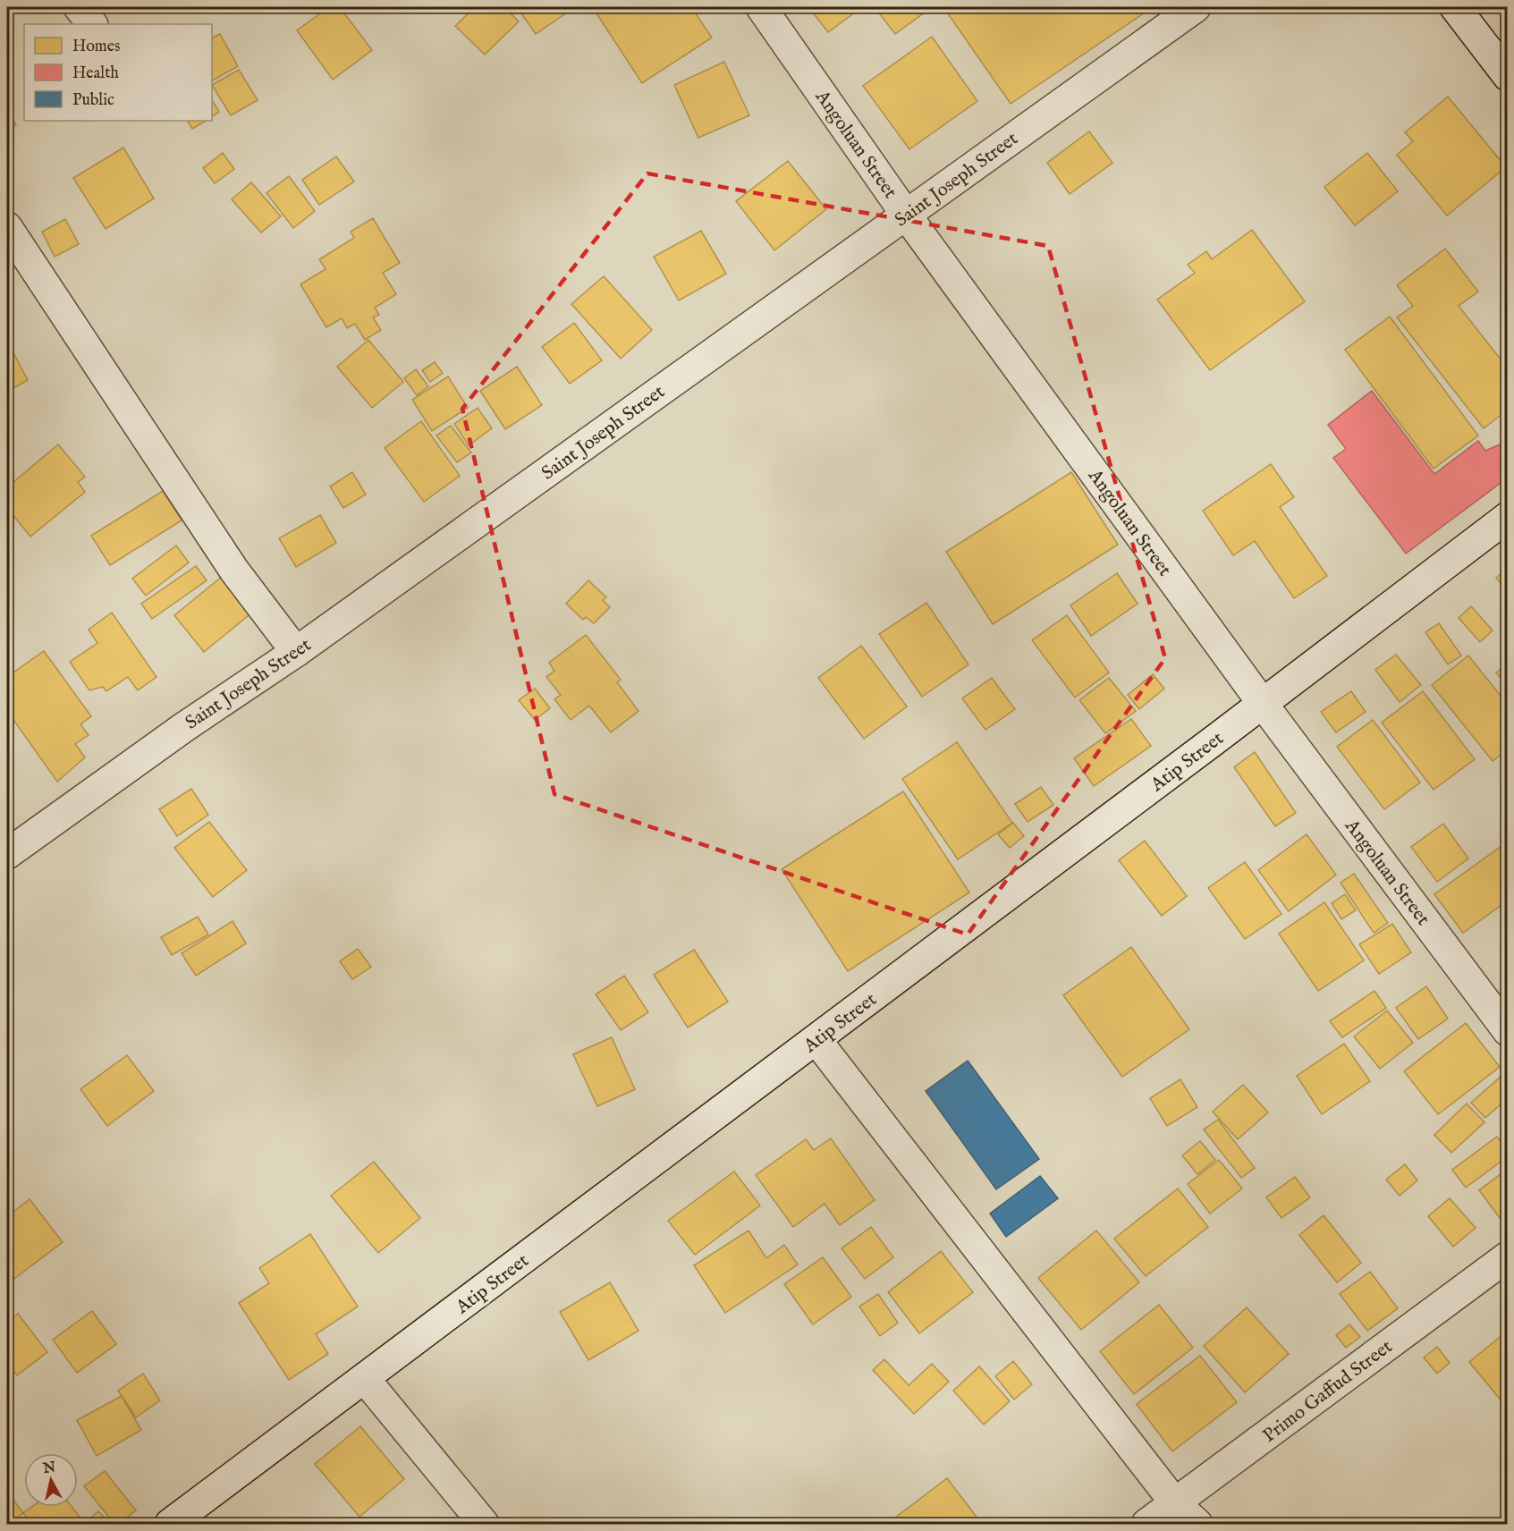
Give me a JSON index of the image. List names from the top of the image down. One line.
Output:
{"streets":{"street":["Angoluan Street","Saint Joseph Street","Atip Street","Primo Gaffud Street"]},"crossings":[["Angoluan Street","Saint Joseph Street"],["Angoluan Street","Atip Street"]],"legend":["Homes","Health","Public"],"north":"top"}
